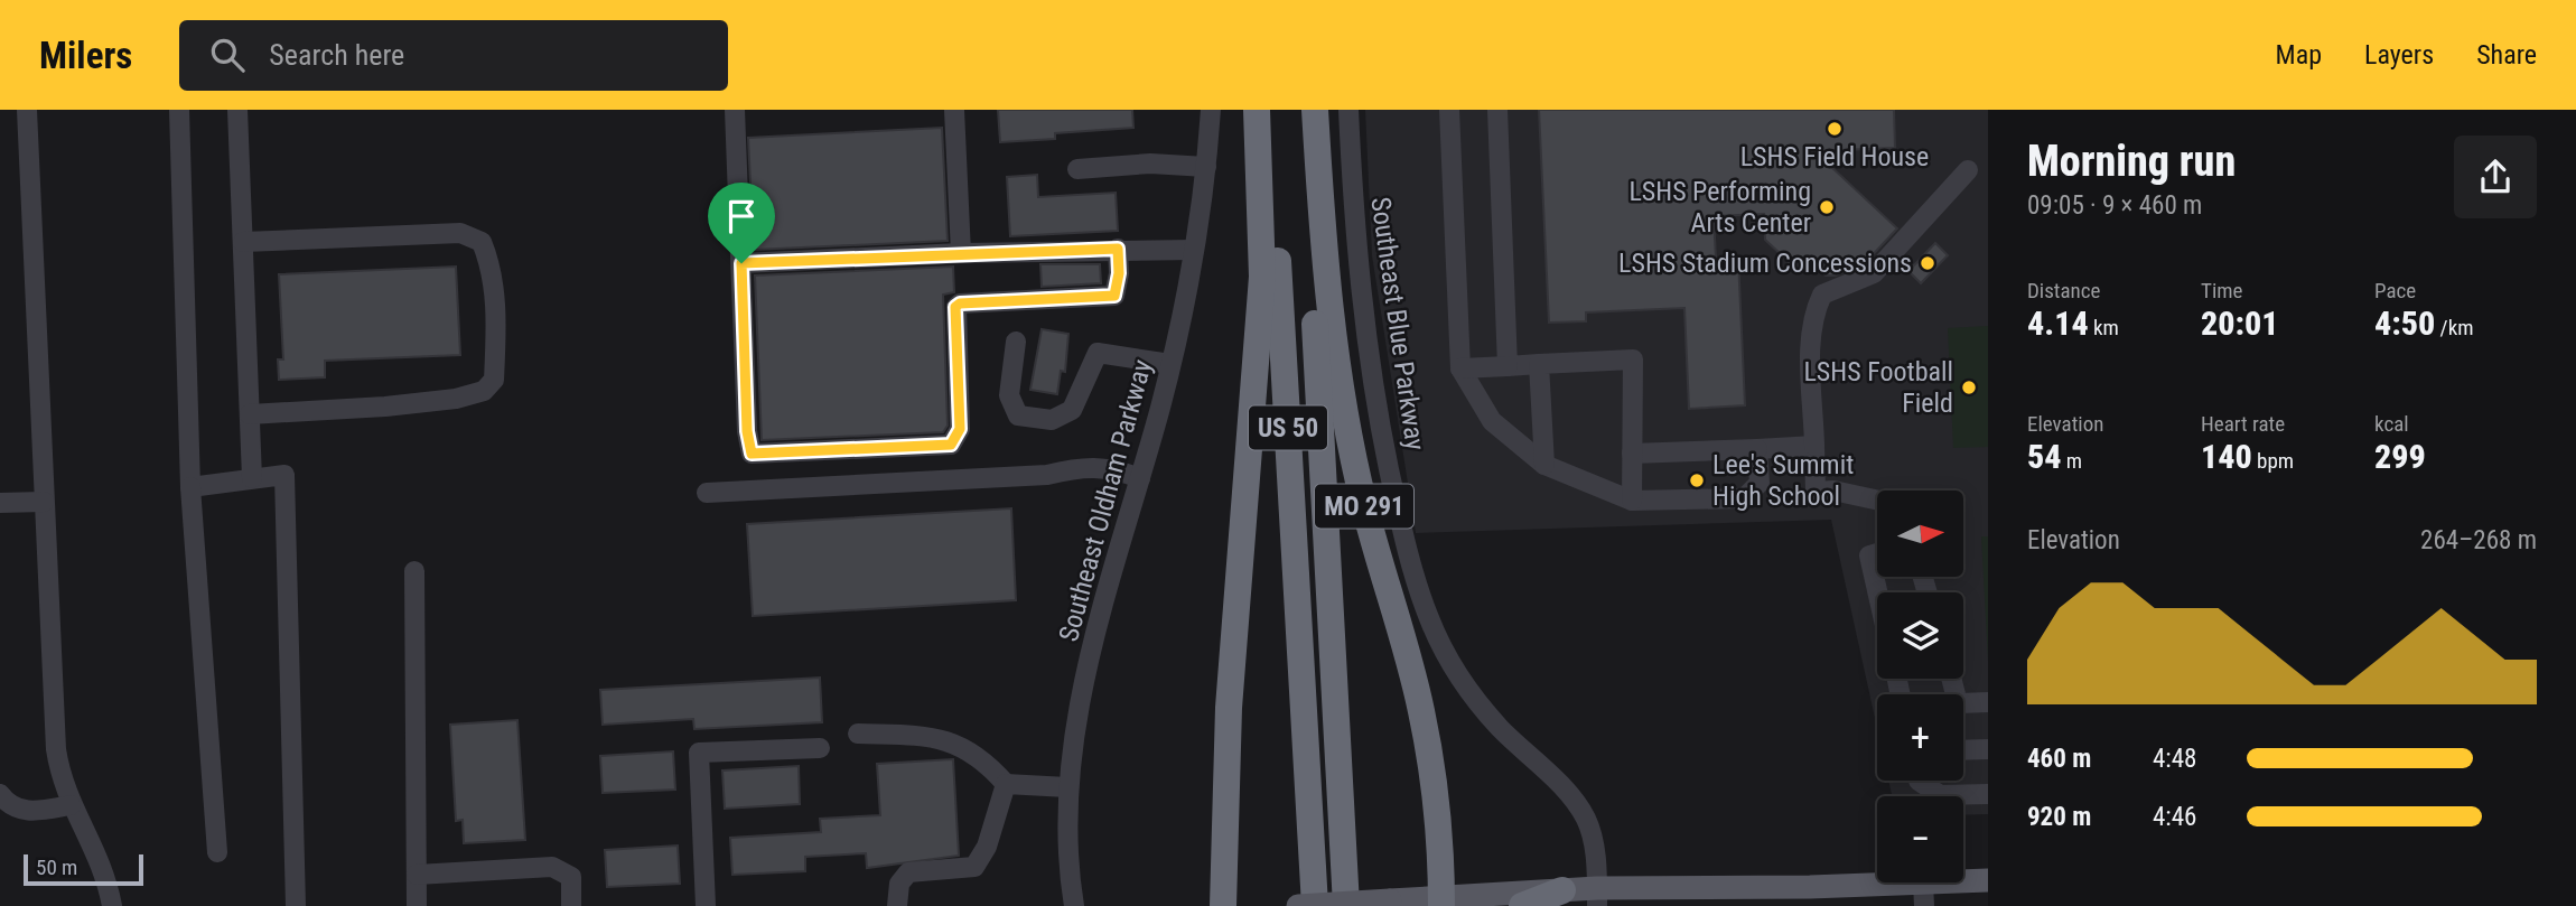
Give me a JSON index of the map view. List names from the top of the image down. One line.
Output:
{"streets":{"highway":["US 50","MO 291"],"street":["Southeast Blue Parkway","Southeast Oldham Parkway"]},"places":["LSHS Field House","LSHS Performing Arts Center","LSHS Stadium Concessions","LSHS Football Field","Lee's Summit High School"],"scale_bar":"50 m","north":"right","page":{"header":"Milers","search":"Search here","nav":["Map","Layers","Share"],"heading":["Morning run","09:05 · 9 × 460 m"],"stats":[["Distance","4.14 km"],["Time","20:01"],["Pace","4:50 /km"],["Elevation","54 m"],["Heart rate","140 bpm"],["kcal","299"]],"map_buttons":["+","−"],"chart":["Elevation","264–268 m"],"list":[{"name":"460 m","note":"4:48"},{"name":"920 m","note":"4:46"}],"scale":"50 m"}}
